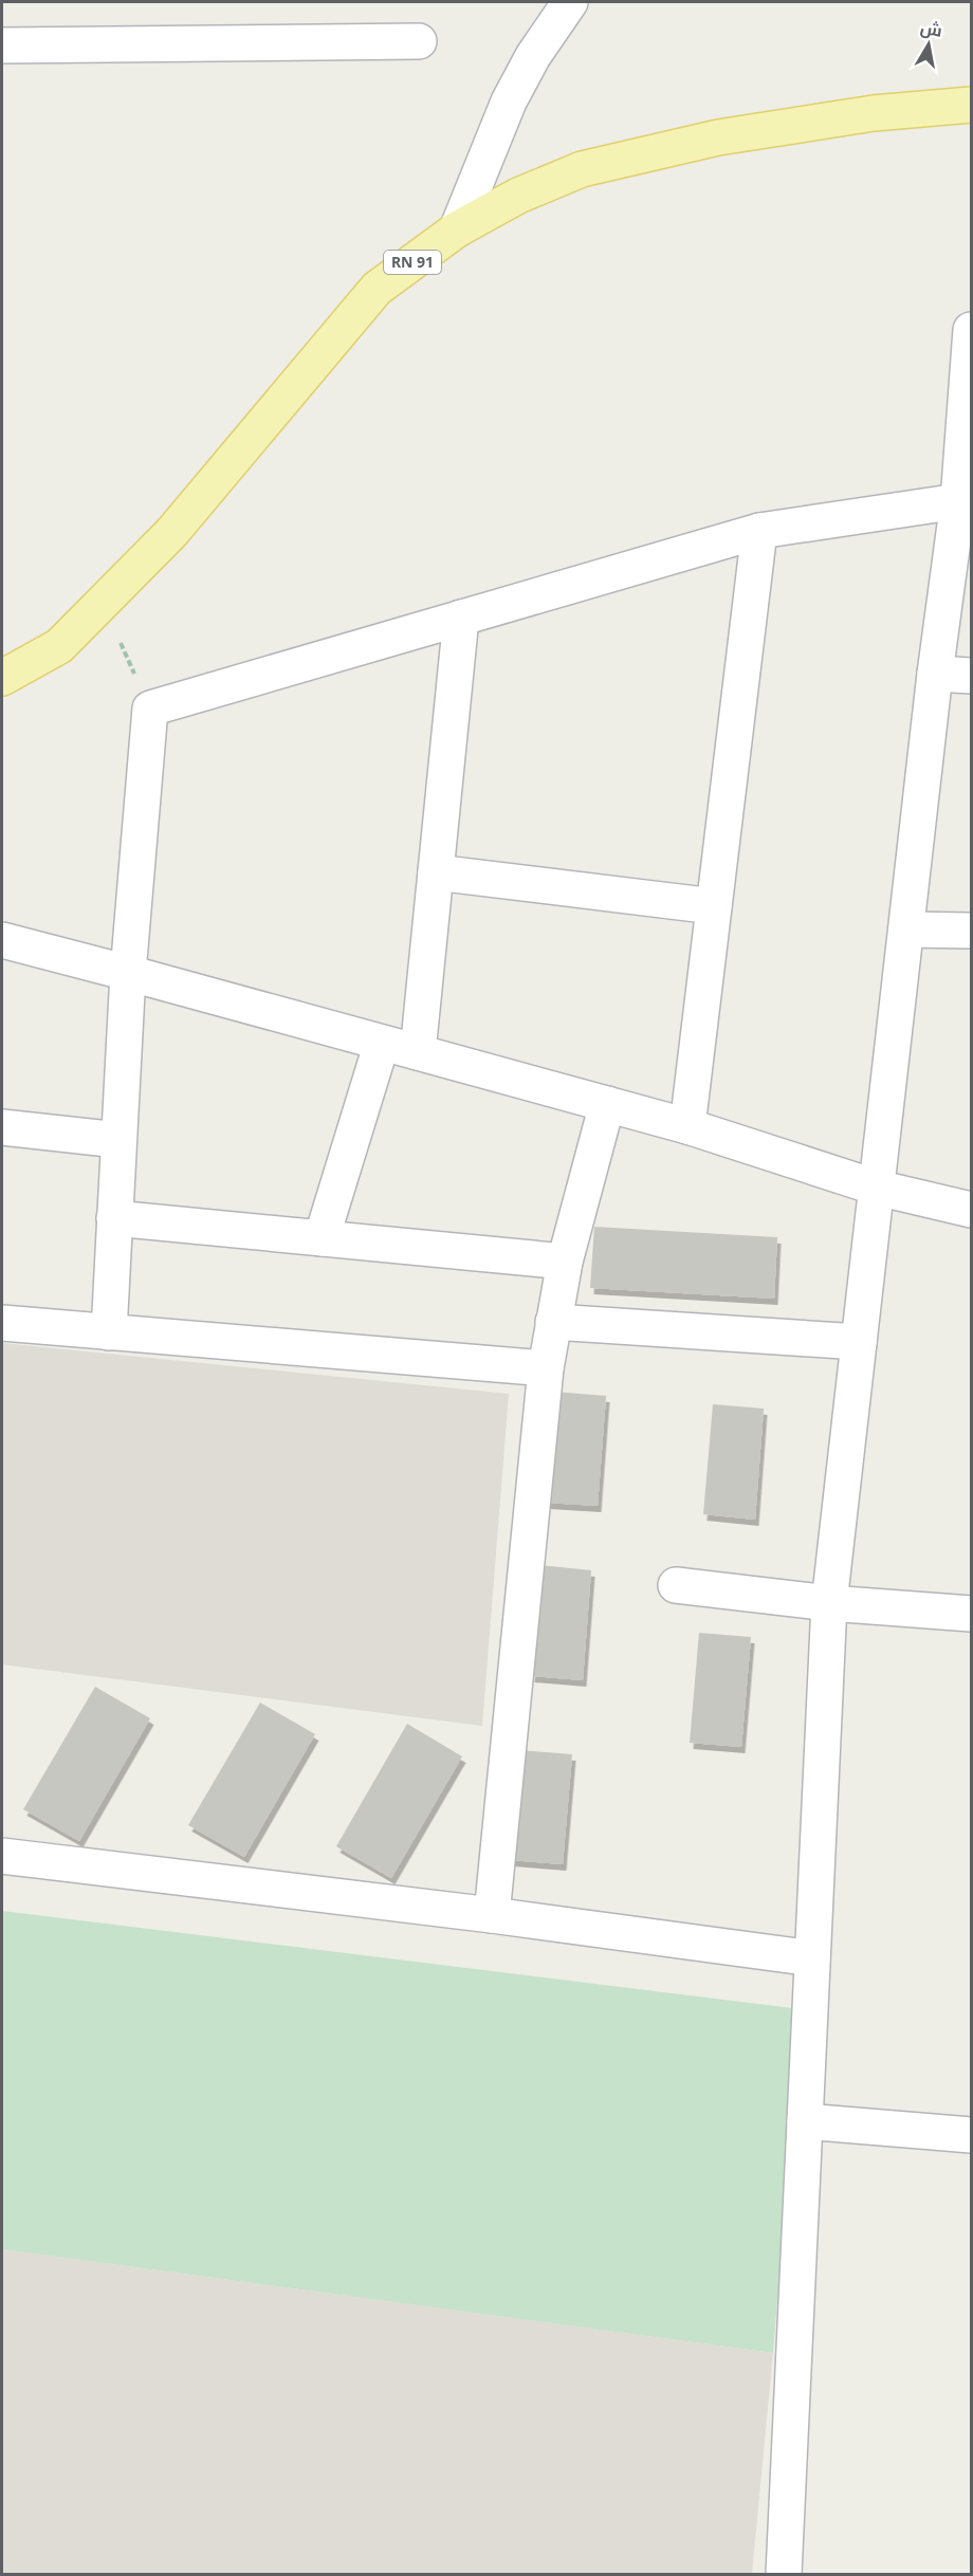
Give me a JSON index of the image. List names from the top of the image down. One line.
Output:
{"streets":{"main road":["RN 91"]},"north":"top"}
